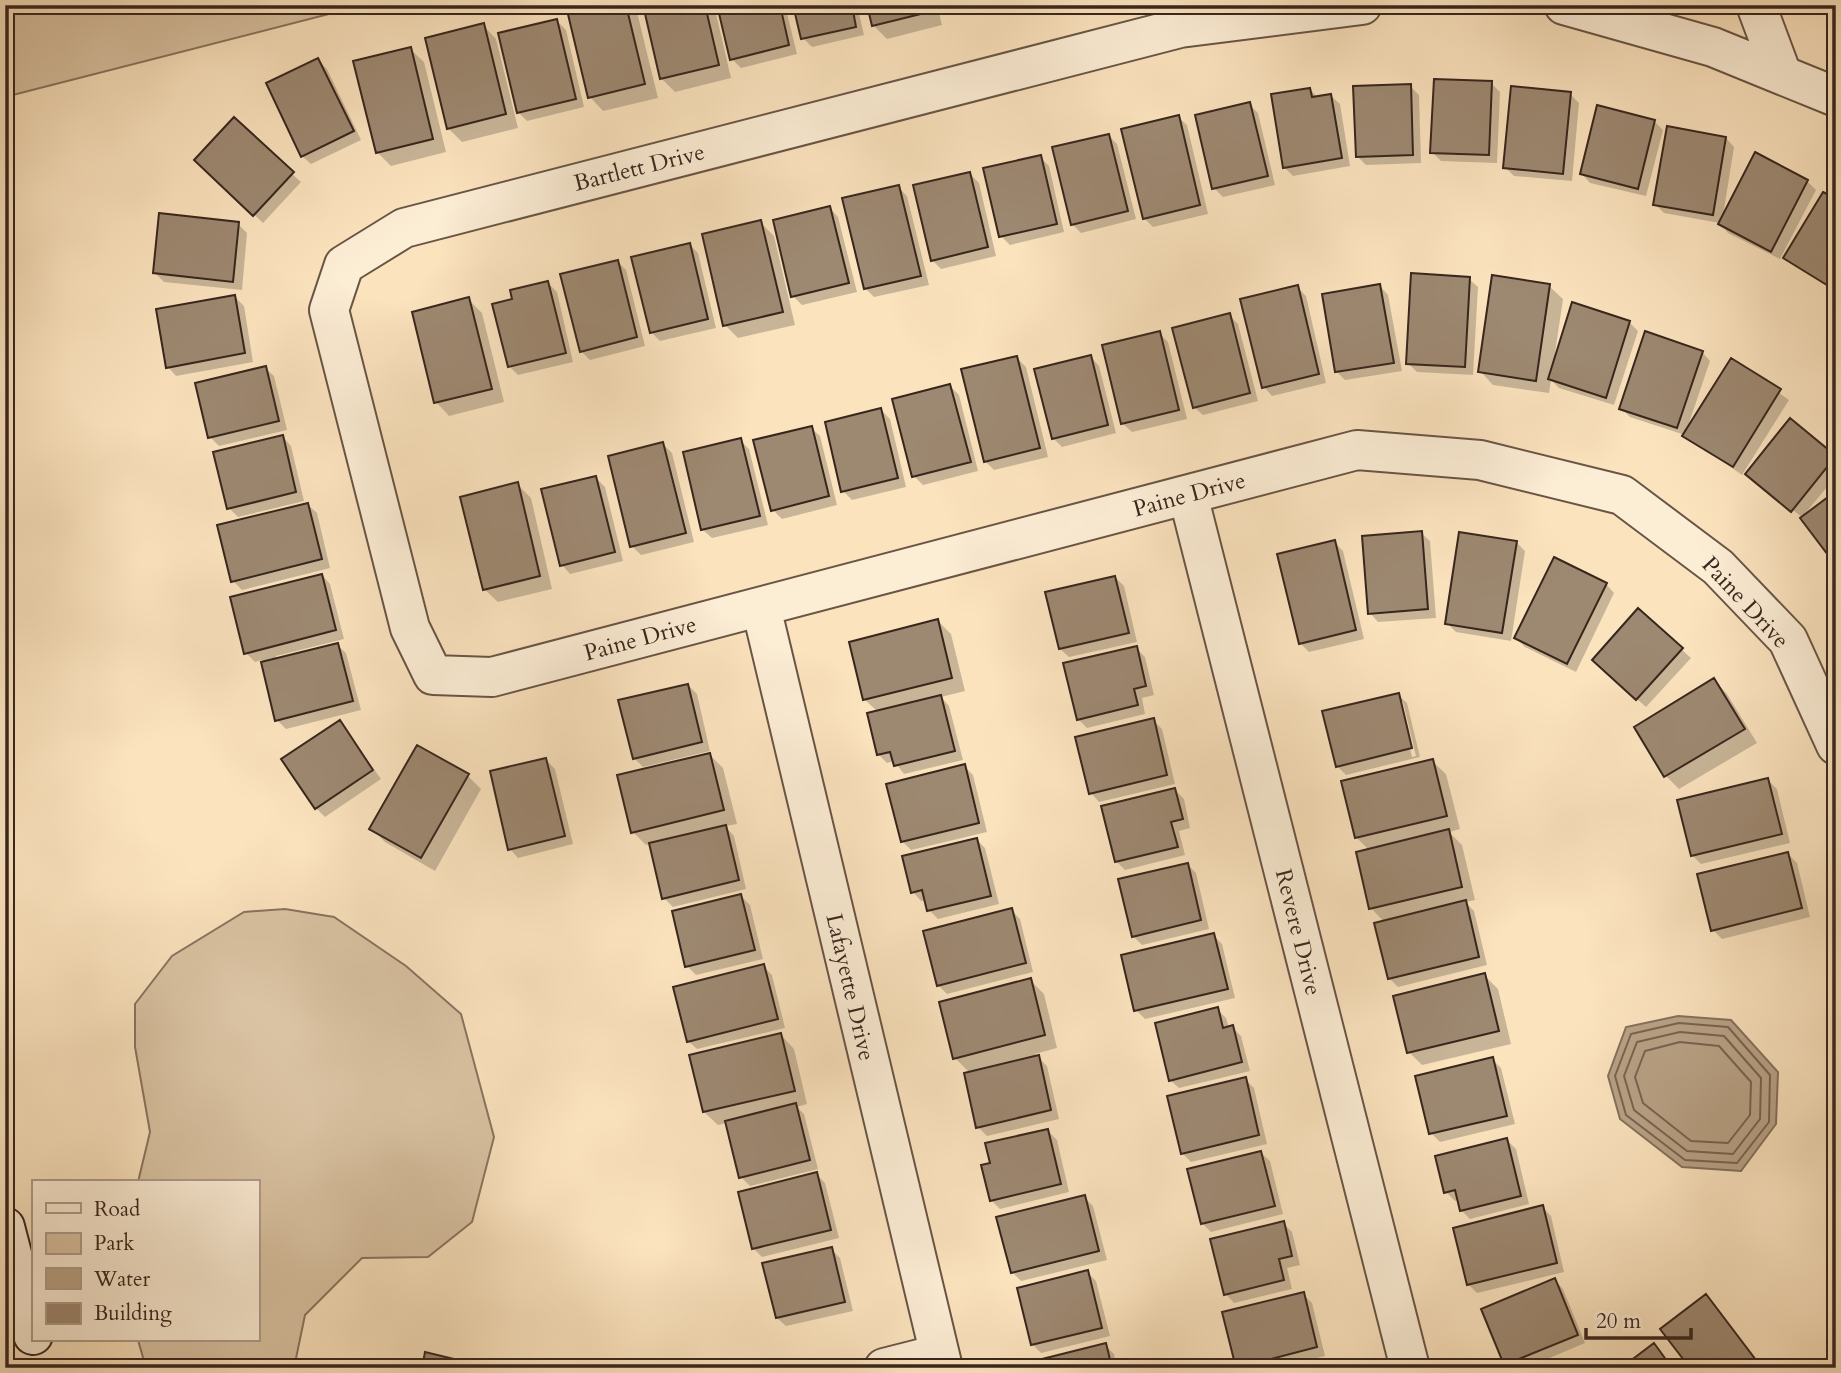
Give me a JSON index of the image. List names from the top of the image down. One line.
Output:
{"streets":{"street":["Bartlett Drive","Paine Drive","Revere Drive","Lafayette Drive"]},"crossings":[["Bartlett Drive","Paine Drive"],["Paine Drive","Revere Drive"],["Paine Drive","Lafayette Drive"]],"legend":["Road","Park","Water","Building"],"scale_bar":"20 m"}
